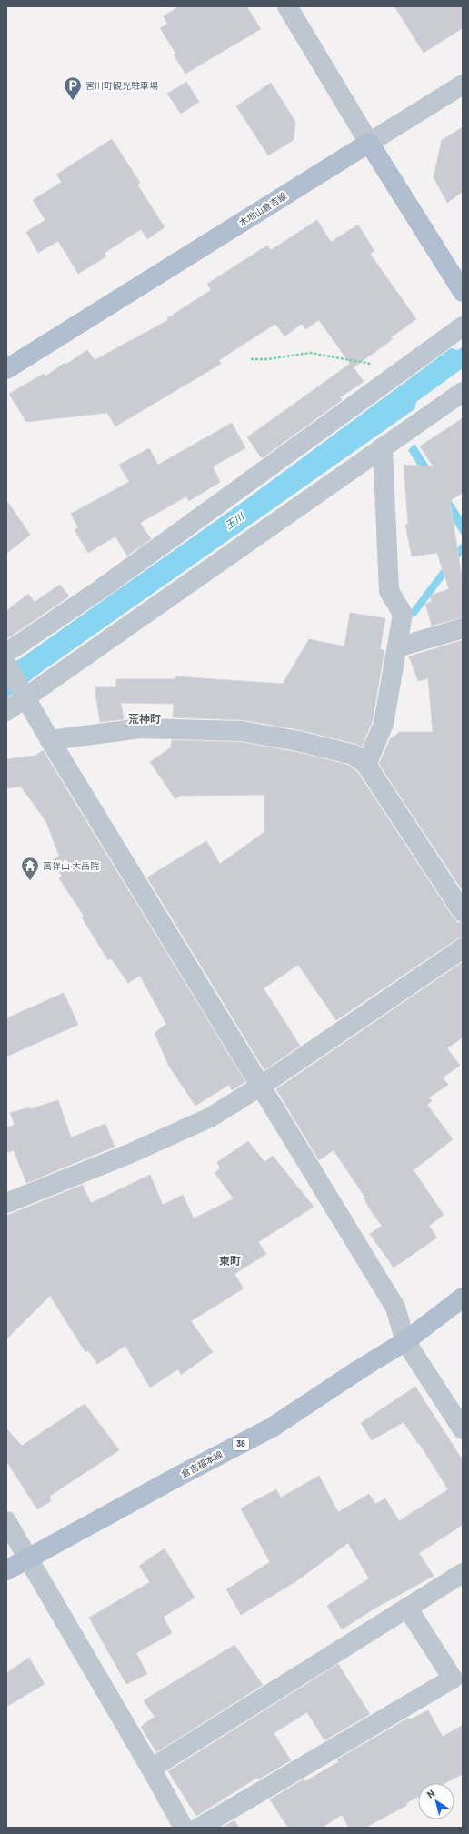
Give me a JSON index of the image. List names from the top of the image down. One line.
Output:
{"streets":{"main road":["木地山倉吉線","38","倉吉福本線"]},"districts":["荒神町","東町"],"water":["玉川"],"places":{"parking":["宮川町観光駐車場"],"temple":["萬祥山 大岳院"]},"north":"top left"}
